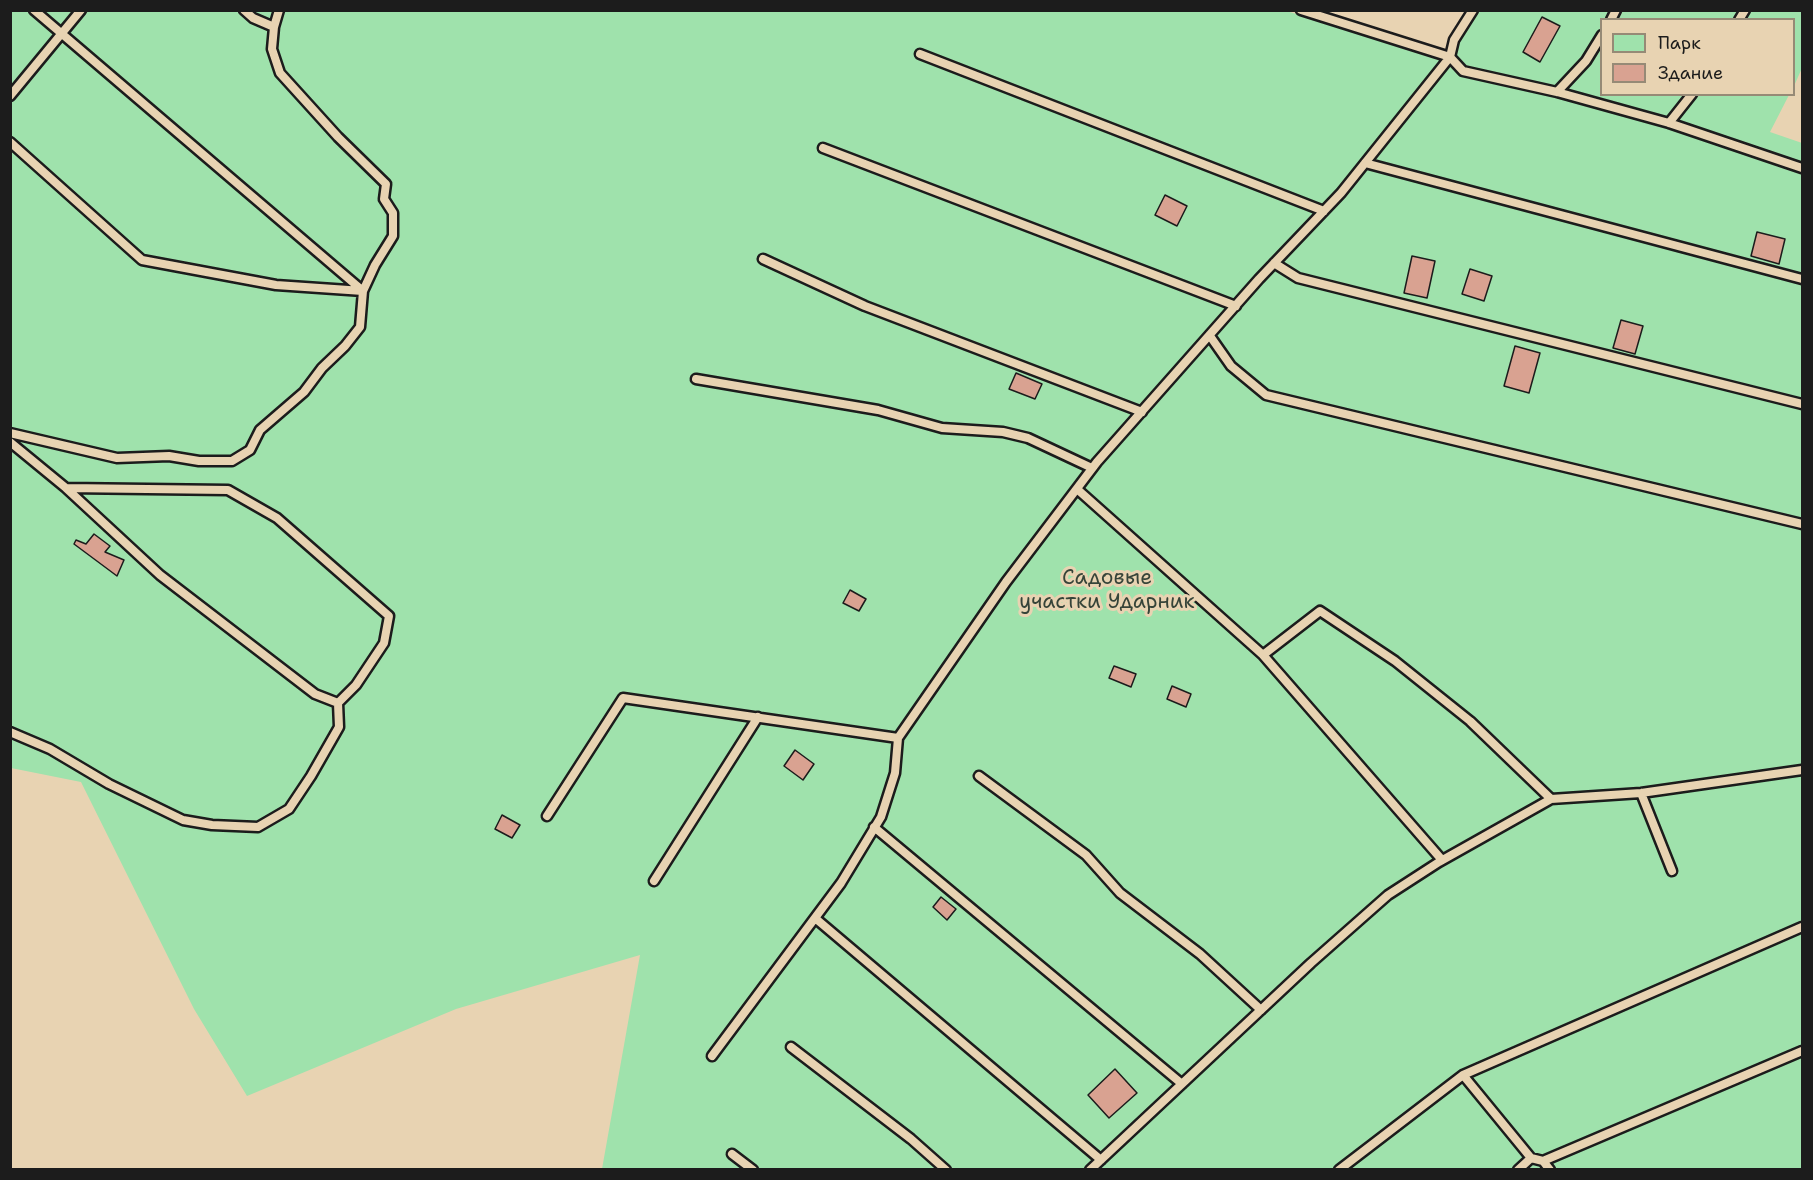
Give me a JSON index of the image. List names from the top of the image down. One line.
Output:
{"parks":["Садовые участки Ударник"],"legend":["Парк","Здание"]}
